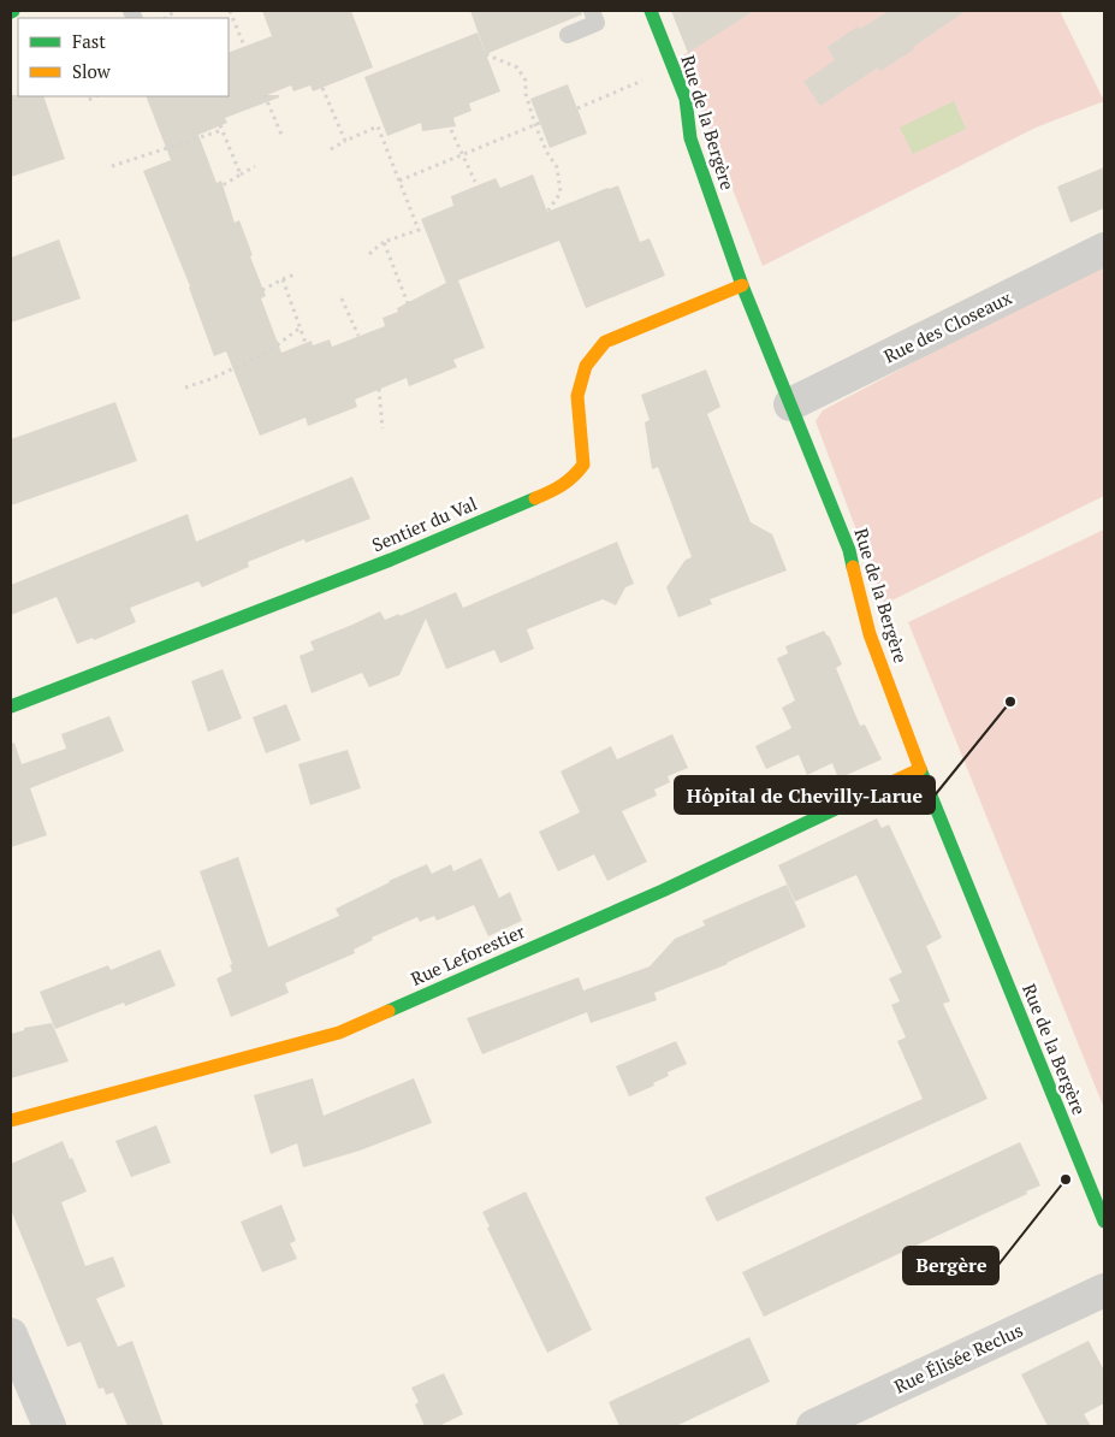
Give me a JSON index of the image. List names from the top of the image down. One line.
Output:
{"streets":{"street":["Rue de la Bergère","Rue des Closeaux","Sentier du Val","Rue Leforestier","Rue Élisée Reclus"]},"crossings":[["Rue de la Bergère","Rue des Closeaux"],["Rue de la Bergère","Sentier du Val"],["Rue de la Bergère","Rue Leforestier"]],"places":["Hôpital de Chevilly-Larue","Bergère"],"legend":["Fast","Slow"]}
